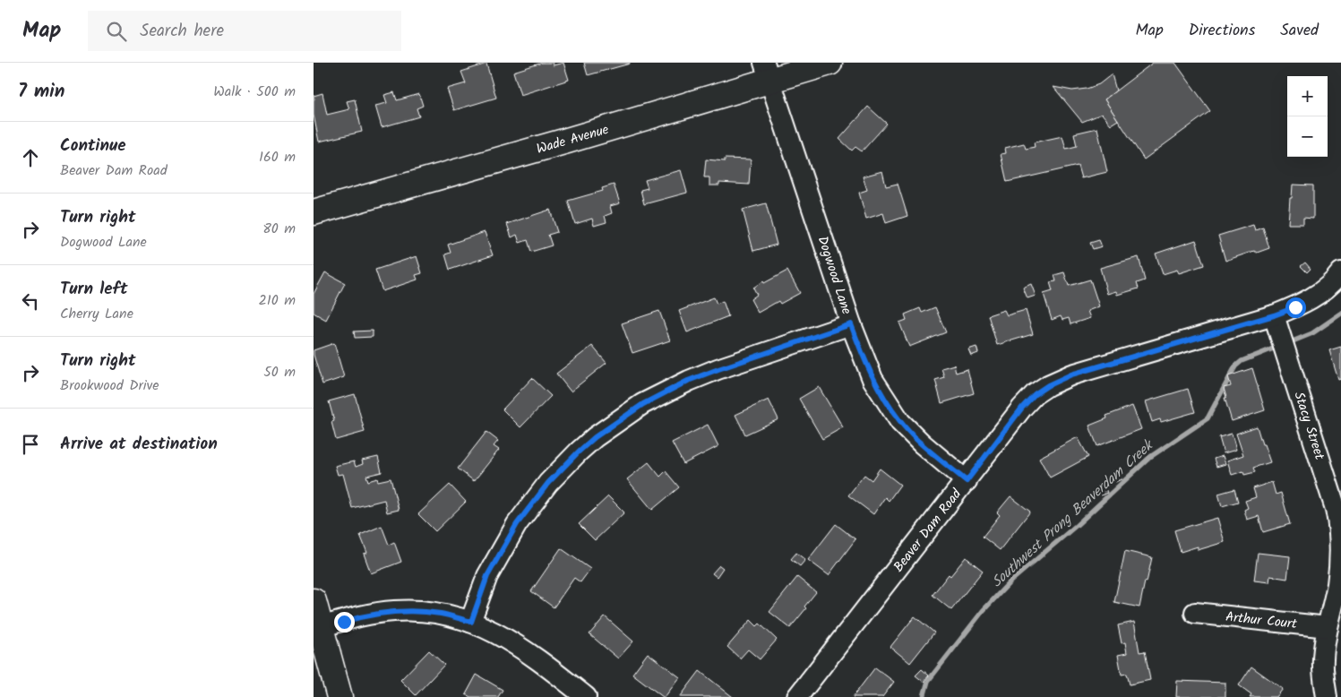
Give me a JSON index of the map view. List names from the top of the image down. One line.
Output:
{"streets":{"main road":["Wade Avenue"],"street":["Dogwood Lane","Stacy Street","Beaver Dam Road","Arthur Court"]},"crossings":[["Wade Avenue","Dogwood Lane"],["Dogwood Lane","Beaver Dam Road"],["Stacy Street","Beaver Dam Road"],["Stacy Street","Arthur Court"]],"water":["Southwest Prong Beaverdam Creek"],"page":{"header":"Map","search":"Search here","nav":["Map","Directions","Saved"],"heading":["7 min","Walk · 500 m"],"map_buttons":["+","−"],"list":[["Continue","Beaver Dam Road","160 m"],["Turn right","Dogwood Lane","80 m"],["Turn left","Cherry Lane","210 m"],["Turn right","Brookwood Drive","50 m"],"Arrive at destination"]}}
